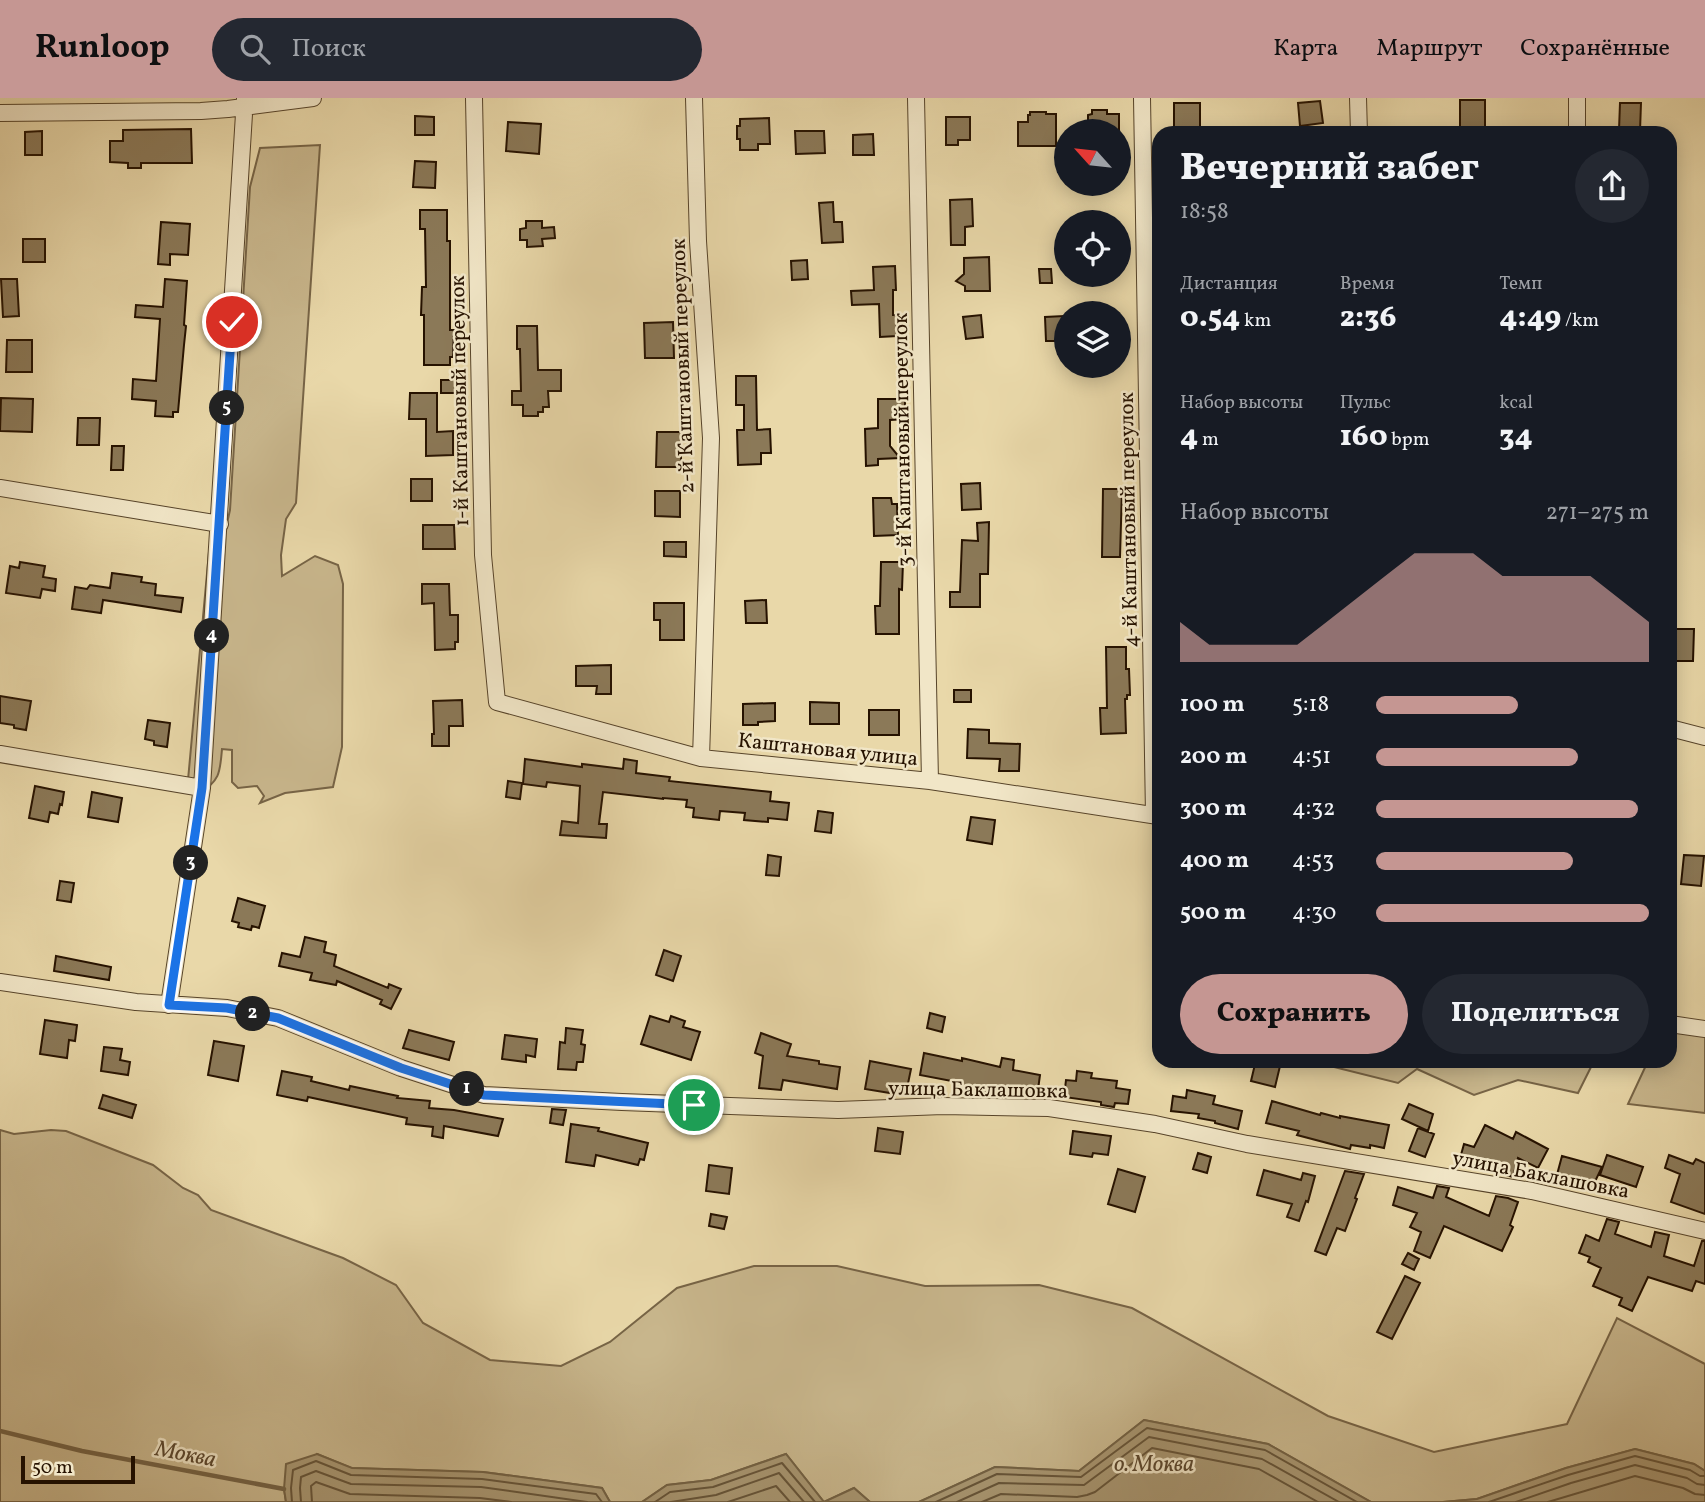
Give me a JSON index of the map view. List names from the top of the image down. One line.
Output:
{"streets":{"street":["2-й Каштановый переулок","1-й Каштановый переулок","3-й Каштановый переулок","4-й Каштановый переулок","Каштановая улица","улица Баклашовка"]},"crossings":[["2-й Каштановый переулок","Каштановая улица"],["1-й Каштановый переулок","Каштановая улица"],["3-й Каштановый переулок","Каштановая улица"]],"water":["Моква","о. Моква"],"scale_bar":"50 m","north":"top left","page":{"header":"Runloop","search":"Поиск","nav":["Карта","Маршрут","Сохранённые"],"heading":["Вечерний забег","18:58"],"stats":[["Дистанция","0.54 km"],["Время","2:36"],["Темп","4:49 /km"],["Набор высоты","4 m"],["Пульс","160 bpm"],["kcal","34"]],"pins":["5","4","3","2","1"],"chart":["Набор высоты","271–275 m"],"list":[{"name":"100 m","note":"5:18"},{"name":"200 m","note":"4:51"},{"name":"300 m","note":"4:32"},{"name":"400 m","note":"4:53"},{"name":"500 m","note":"4:30"}],"buttons":["Сохранить","Поделиться"],"scale":"50 m"}}
